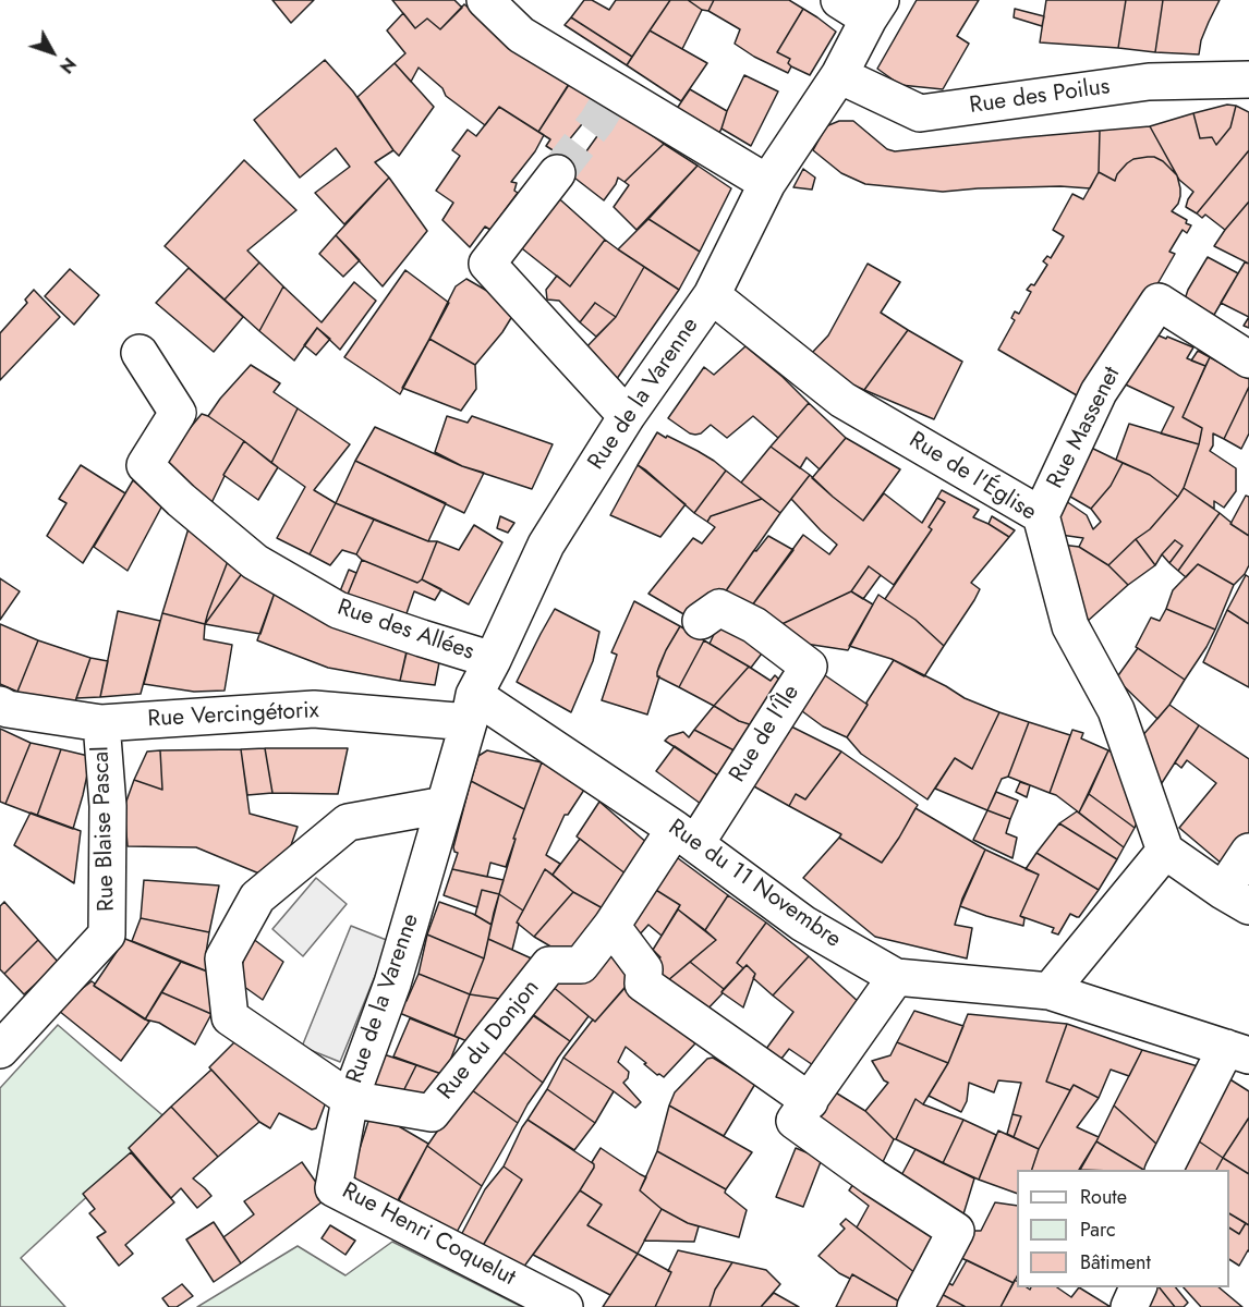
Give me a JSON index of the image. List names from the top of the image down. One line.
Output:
{"streets":{"street":["Rue des Poilus","Rue de la Varenne","Rue Massenet","Rue de l'Église","Rue des Allées","Rue Vercingétorix","Rue de l'Île","Rue Blaise Pascal","Rue du 11 Novembre","Rue du Donjon","Rue Henri Coquelut"]},"crossings":[["Rue des Poilus","Rue de la Varenne"],["Rue de la Varenne","Rue de l'Église"],["Rue de la Varenne","Rue des Allées"],["Rue de la Varenne","Rue Vercingétorix"],["Rue de la Varenne","Rue du 11 Novembre"],["Rue de la Varenne","Rue du Donjon"],["Rue de la Varenne","Rue Henri Coquelut"],["Rue Massenet","Rue de l'Église"],["Rue Vercingétorix","Rue Blaise Pascal"],["Rue Vercingétorix","Rue du 11 Novembre"],["Rue de l'Île","Rue du 11 Novembre"],["Rue de l'Île","Rue du Donjon"],["Rue du 11 Novembre","Rue du Donjon"],["Rue du Donjon","Rue Henri Coquelut"]],"legend":["Route","Parc","Bâtiment"],"north":"bottom right"}
